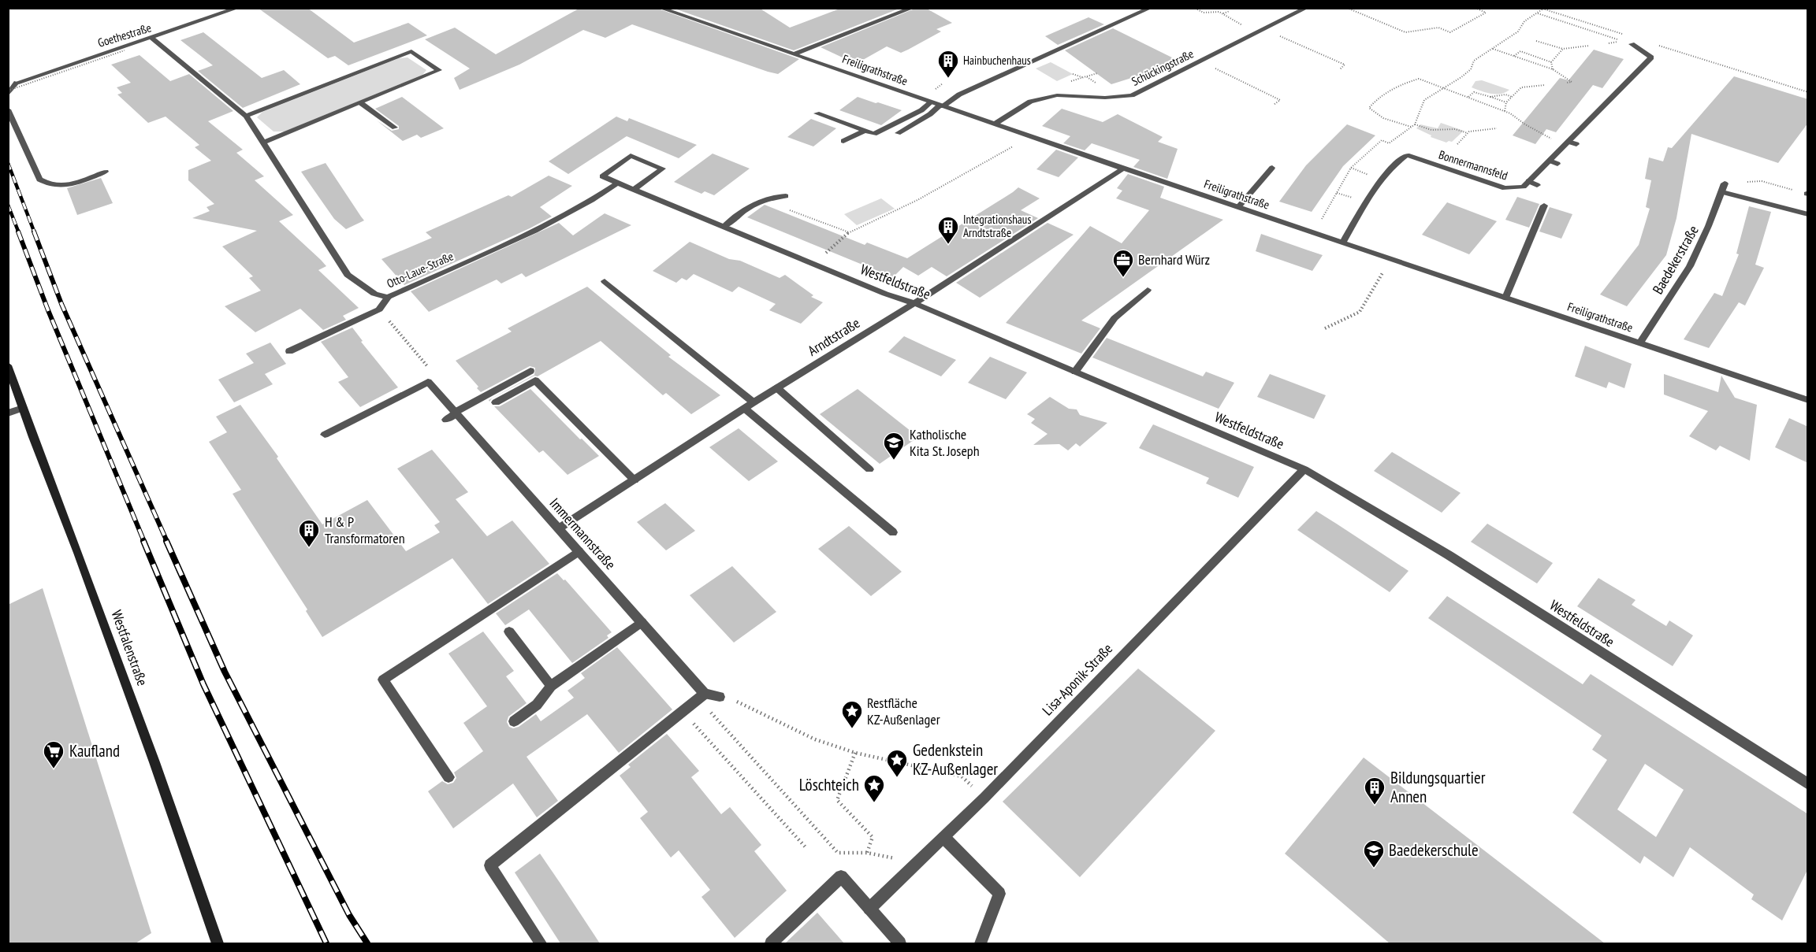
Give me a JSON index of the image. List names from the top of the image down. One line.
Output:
{"streets":{"street":["Goethestraße","Schückingstraße","Freiligrathstraße","Bonnermannsfeld","Baedekerstraße","Otto-Laue-Straße","Westfeldstraße","Arndtstraße","Immermannstraße","Westfalenstraße","Lisa-Aponik-Straße"]},"crossings":[["Goethestraße","Otto-Laue-Straße"],["Schückingstraße","Freiligrathstraße"],["Freiligrathstraße","Bonnermannsfeld"],["Freiligrathstraße","Baedekerstraße"],["Freiligrathstraße","Arndtstraße"],["Westfeldstraße","Arndtstraße"],["Westfeldstraße","Lisa-Aponik-Straße"],["Arndtstraße","Immermannstraße"]],"places":{"building":["Hainbuchenhaus","Integrationshaus Arndtstraße","H & P Transformatoren","Bildungsquartier Annen"],"office":["Bernhard Würz"],"school or university":["Katholische Kita St. Joseph","Baedekerschule"],"place":["Restfläche KZ-Außenlager","Gedenkstein KZ-Außenlager","Löschteich"],"supermarket":["Kaufland"]}}
